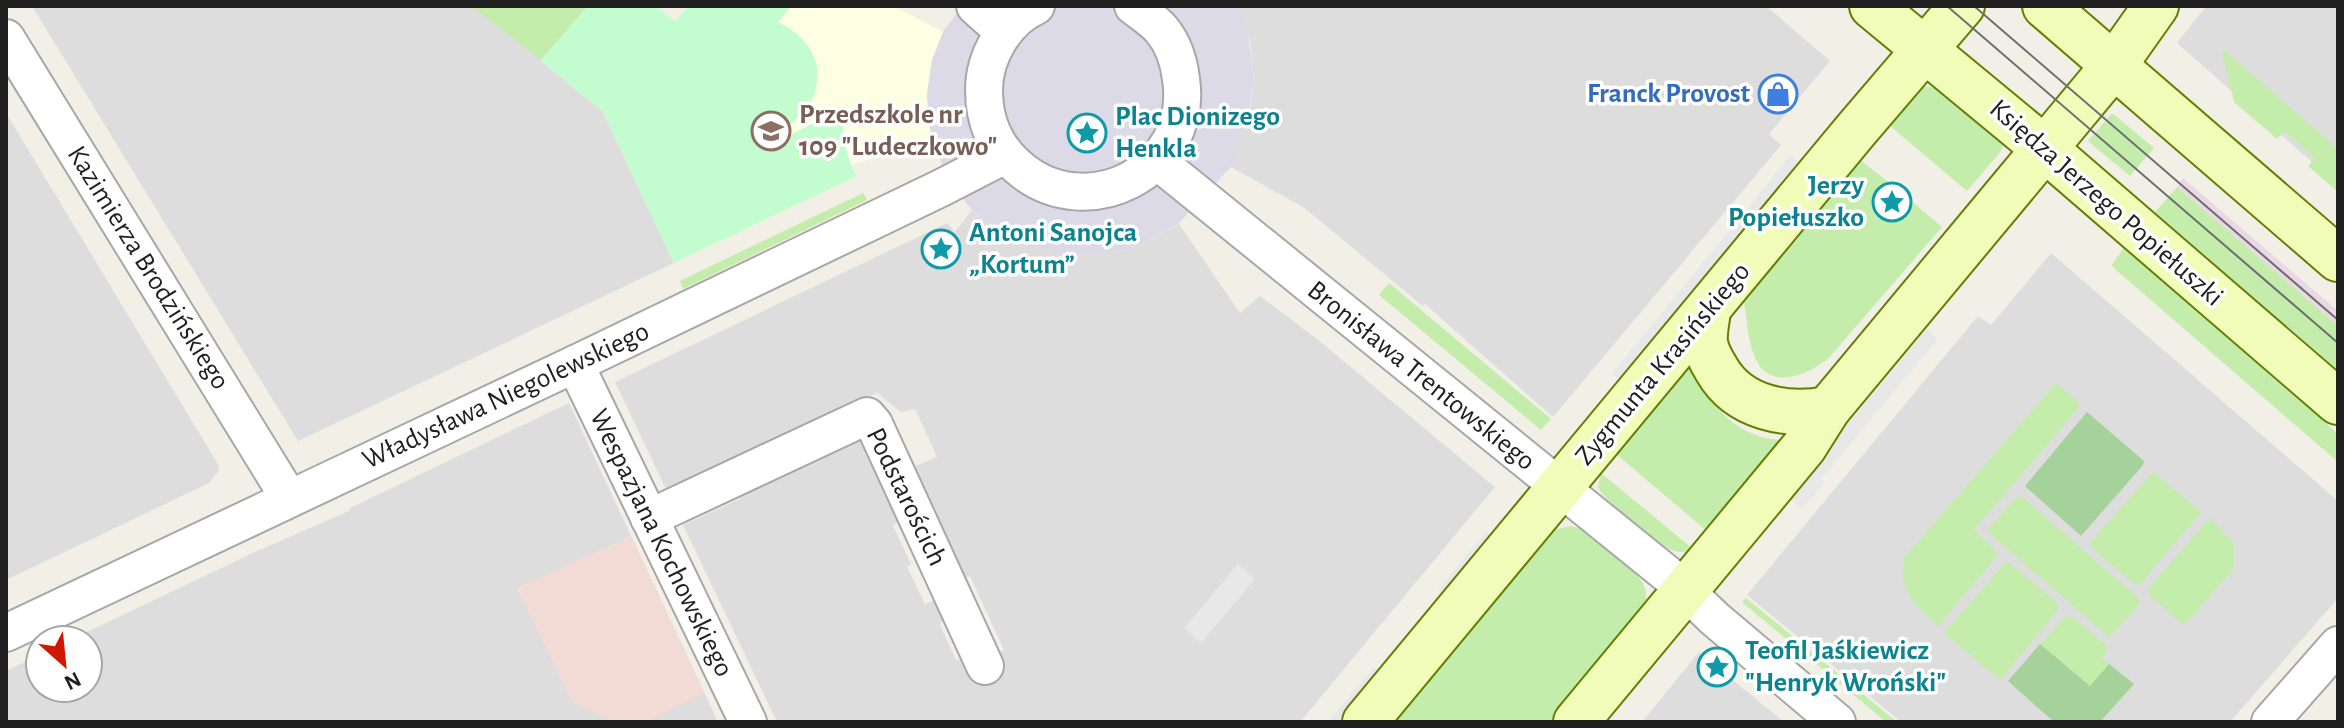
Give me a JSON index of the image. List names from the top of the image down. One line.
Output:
{"streets":{"street":["Księdza Jerzego Popiełuszki","Kazimierza Brodzińskiego","Zygmunta Krasińskiego","Bronisława Trentowskiego","Władysława Niegolewskiego","Podstarościch","Wespazjana Kochowskiego"]},"crossings":[["Księdza Jerzego Popiełuszki","Zygmunta Krasińskiego"],["Kazimierza Brodzińskiego","Władysława Niegolewskiego"],["Zygmunta Krasińskiego","Bronisława Trentowskiego"],["Władysława Niegolewskiego","Wespazjana Kochowskiego"],["Podstarościch","Wespazjana Kochowskiego"]],"places":{"shop":["Franck Provost"],"school or university":["Przedszkole nr 109 \"Ludeczkowo\""],"place":["Plac Dionizego Henkla","Jerzy Popiełuszko","Antoni Sanojca „Kortum”","Teofil Jaśkiewicz \"Henryk Wroński\""]},"north":"bottom right"}
